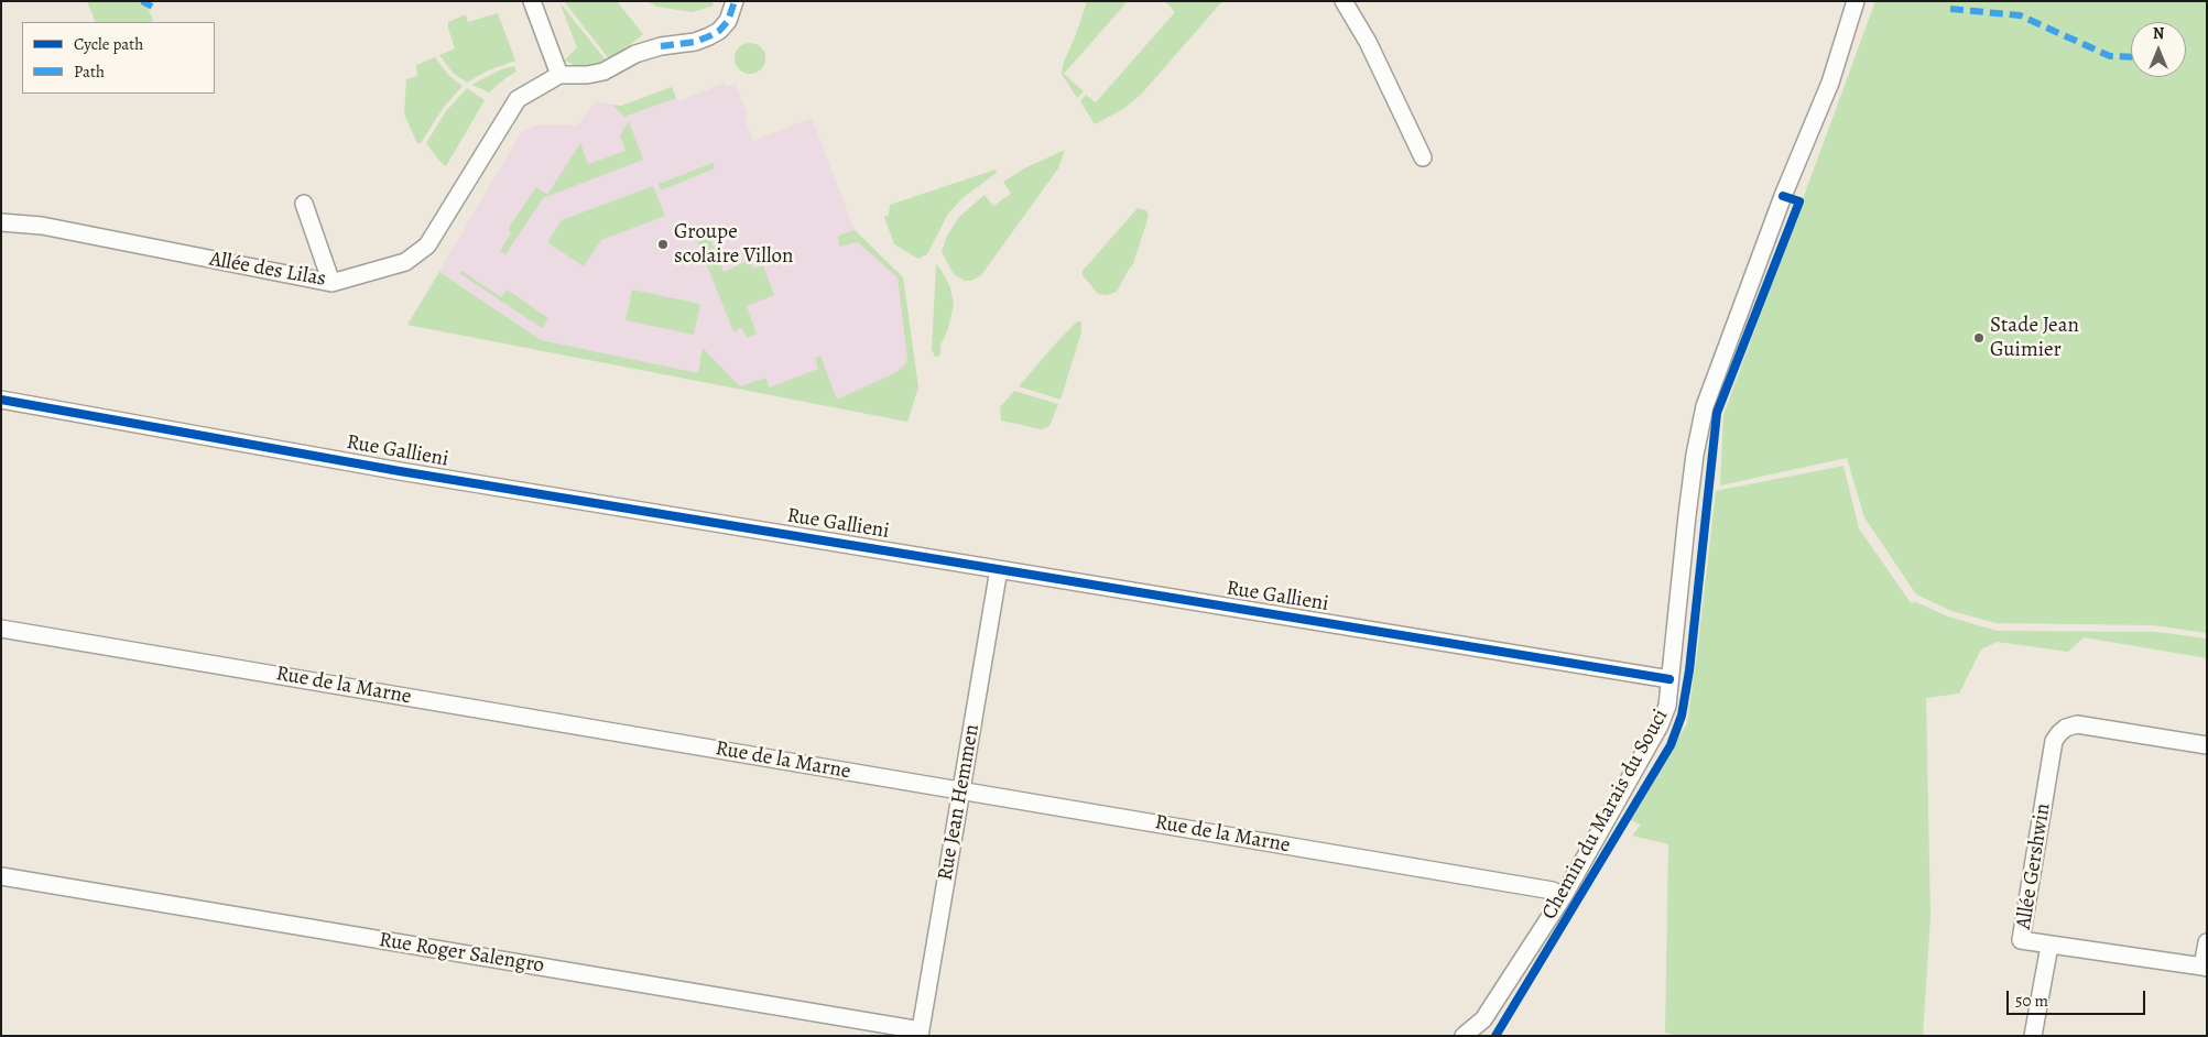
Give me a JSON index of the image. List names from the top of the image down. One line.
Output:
{"streets":{"street":["Allée des Lilas","Rue Gallieni","Rue de la Marne","Rue Jean Hemmen","Chemin du Marais du Souci","Allée Gershwin","Rue Roger Salengro"]},"crossings":[["Rue Gallieni","Rue Jean Hemmen"],["Rue Gallieni","Chemin du Marais du Souci"],["Rue de la Marne","Rue Jean Hemmen"],["Rue de la Marne","Chemin du Marais du Souci"],["Rue Jean Hemmen","Rue Roger Salengro"]],"places":["Groupe scolaire Villon","Stade Jean Guimier"],"legend":["Cycle path","Path"],"scale_bar":"50 m","north":"top"}
